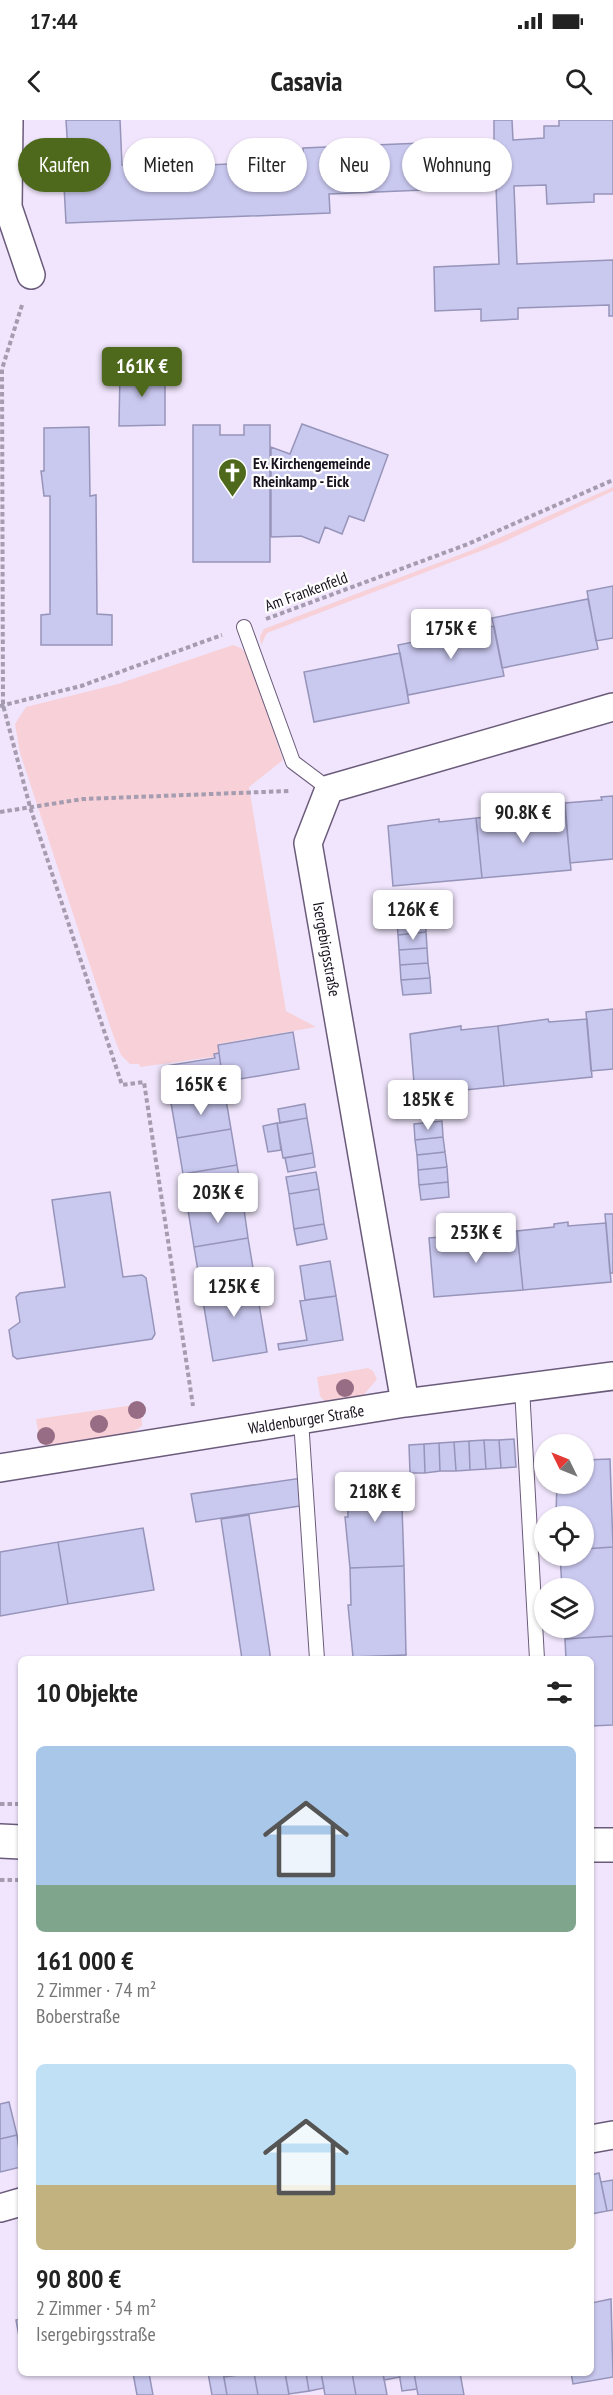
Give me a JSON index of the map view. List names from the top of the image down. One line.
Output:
{"streets":{"street":["Isergebirgsstraße","Waldenburger Straße"],"path":["Am Frankenfeld"]},"crossings":[["Isergebirgsstraße","Waldenburger Straße"]],"places":{"church":["Ev. Kirchengemeinde Rheinkamp - Eick"]},"north":"top left","page":{"status":"17:44","header":"Casavia","chip":["Kaufen","Mieten","Filter","Neu","Wohnung"],"price":["161K €","175K €","90.8K €","126K €","165K €","185K €","203K €","253K €","125K €","218K €"],"heading":"10 Objekte","list":[{"name":"161 000 €","note":"2 Zimmer · 74 m² · Boberstraße"},{"name":"90 800 €","note":"2 Zimmer · 54 m² · Isergebirgsstraße"}]}}
